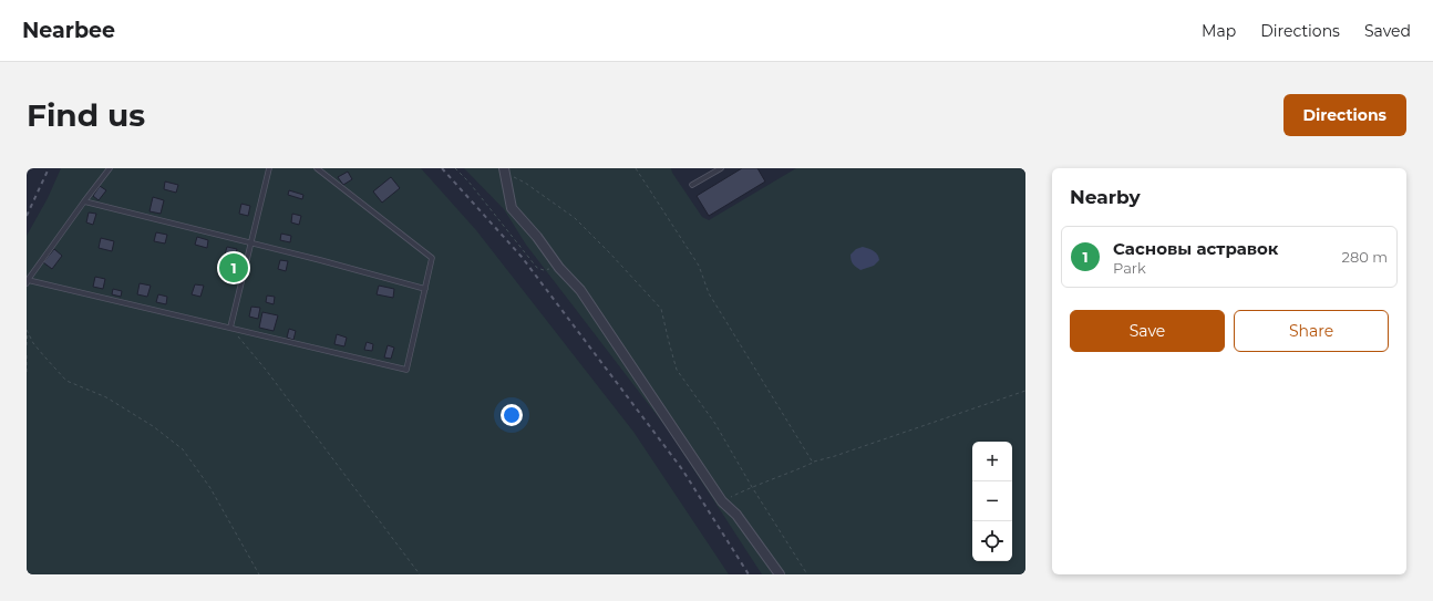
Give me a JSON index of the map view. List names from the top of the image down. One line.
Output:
{"page":{"header":"Nearbee","nav":["Map","Directions","Saved"],"buttons":["Directions",["Save","Share"]],"title":"Find us","heading":"Nearby","list":[{"mark":"1","name":"Сасновы астравок","note":"Park","value":"280 m"}],"pins":"1","map_buttons":["+","−"]}}
